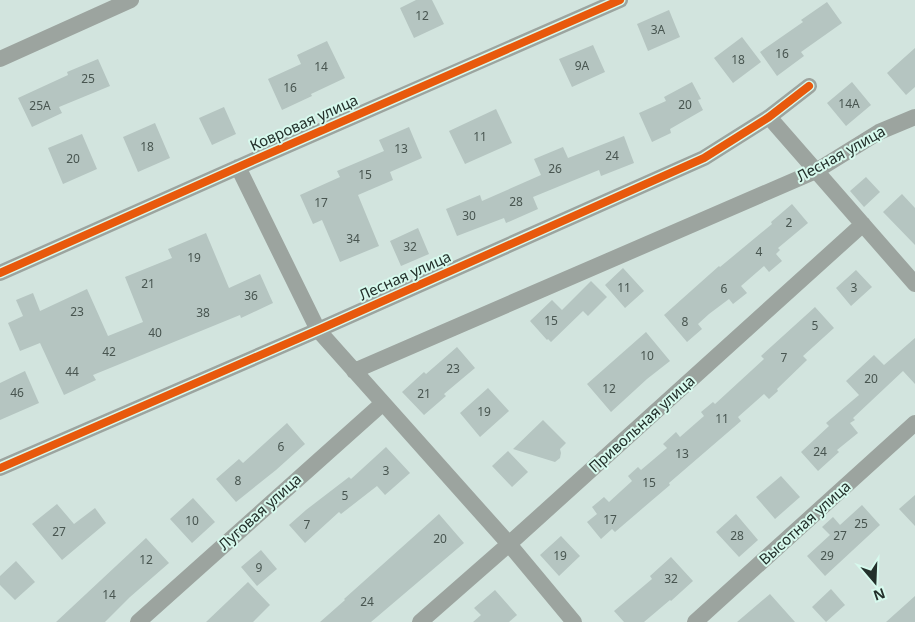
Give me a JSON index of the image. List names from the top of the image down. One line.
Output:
{"streets":{"street":["Ковровая улица","Лесная улица","Привольная улица","Луговая улица","Высотная улица"]},"house_numbers":["12","3А","16","18","9А","14","25","16","14А","20","25А","11","18","13","24","20","26","15","28","17","30","2","34","32","4","19","21","11","3","6","36","23","38","15","8","5","40","42","10","7","23","44","20","12","46","21","19","11","6","24","13","3","8","15","5","17","10","25","7","27","28","27","20","19","29","12","9","32","14","24"],"north":"bottom"}
